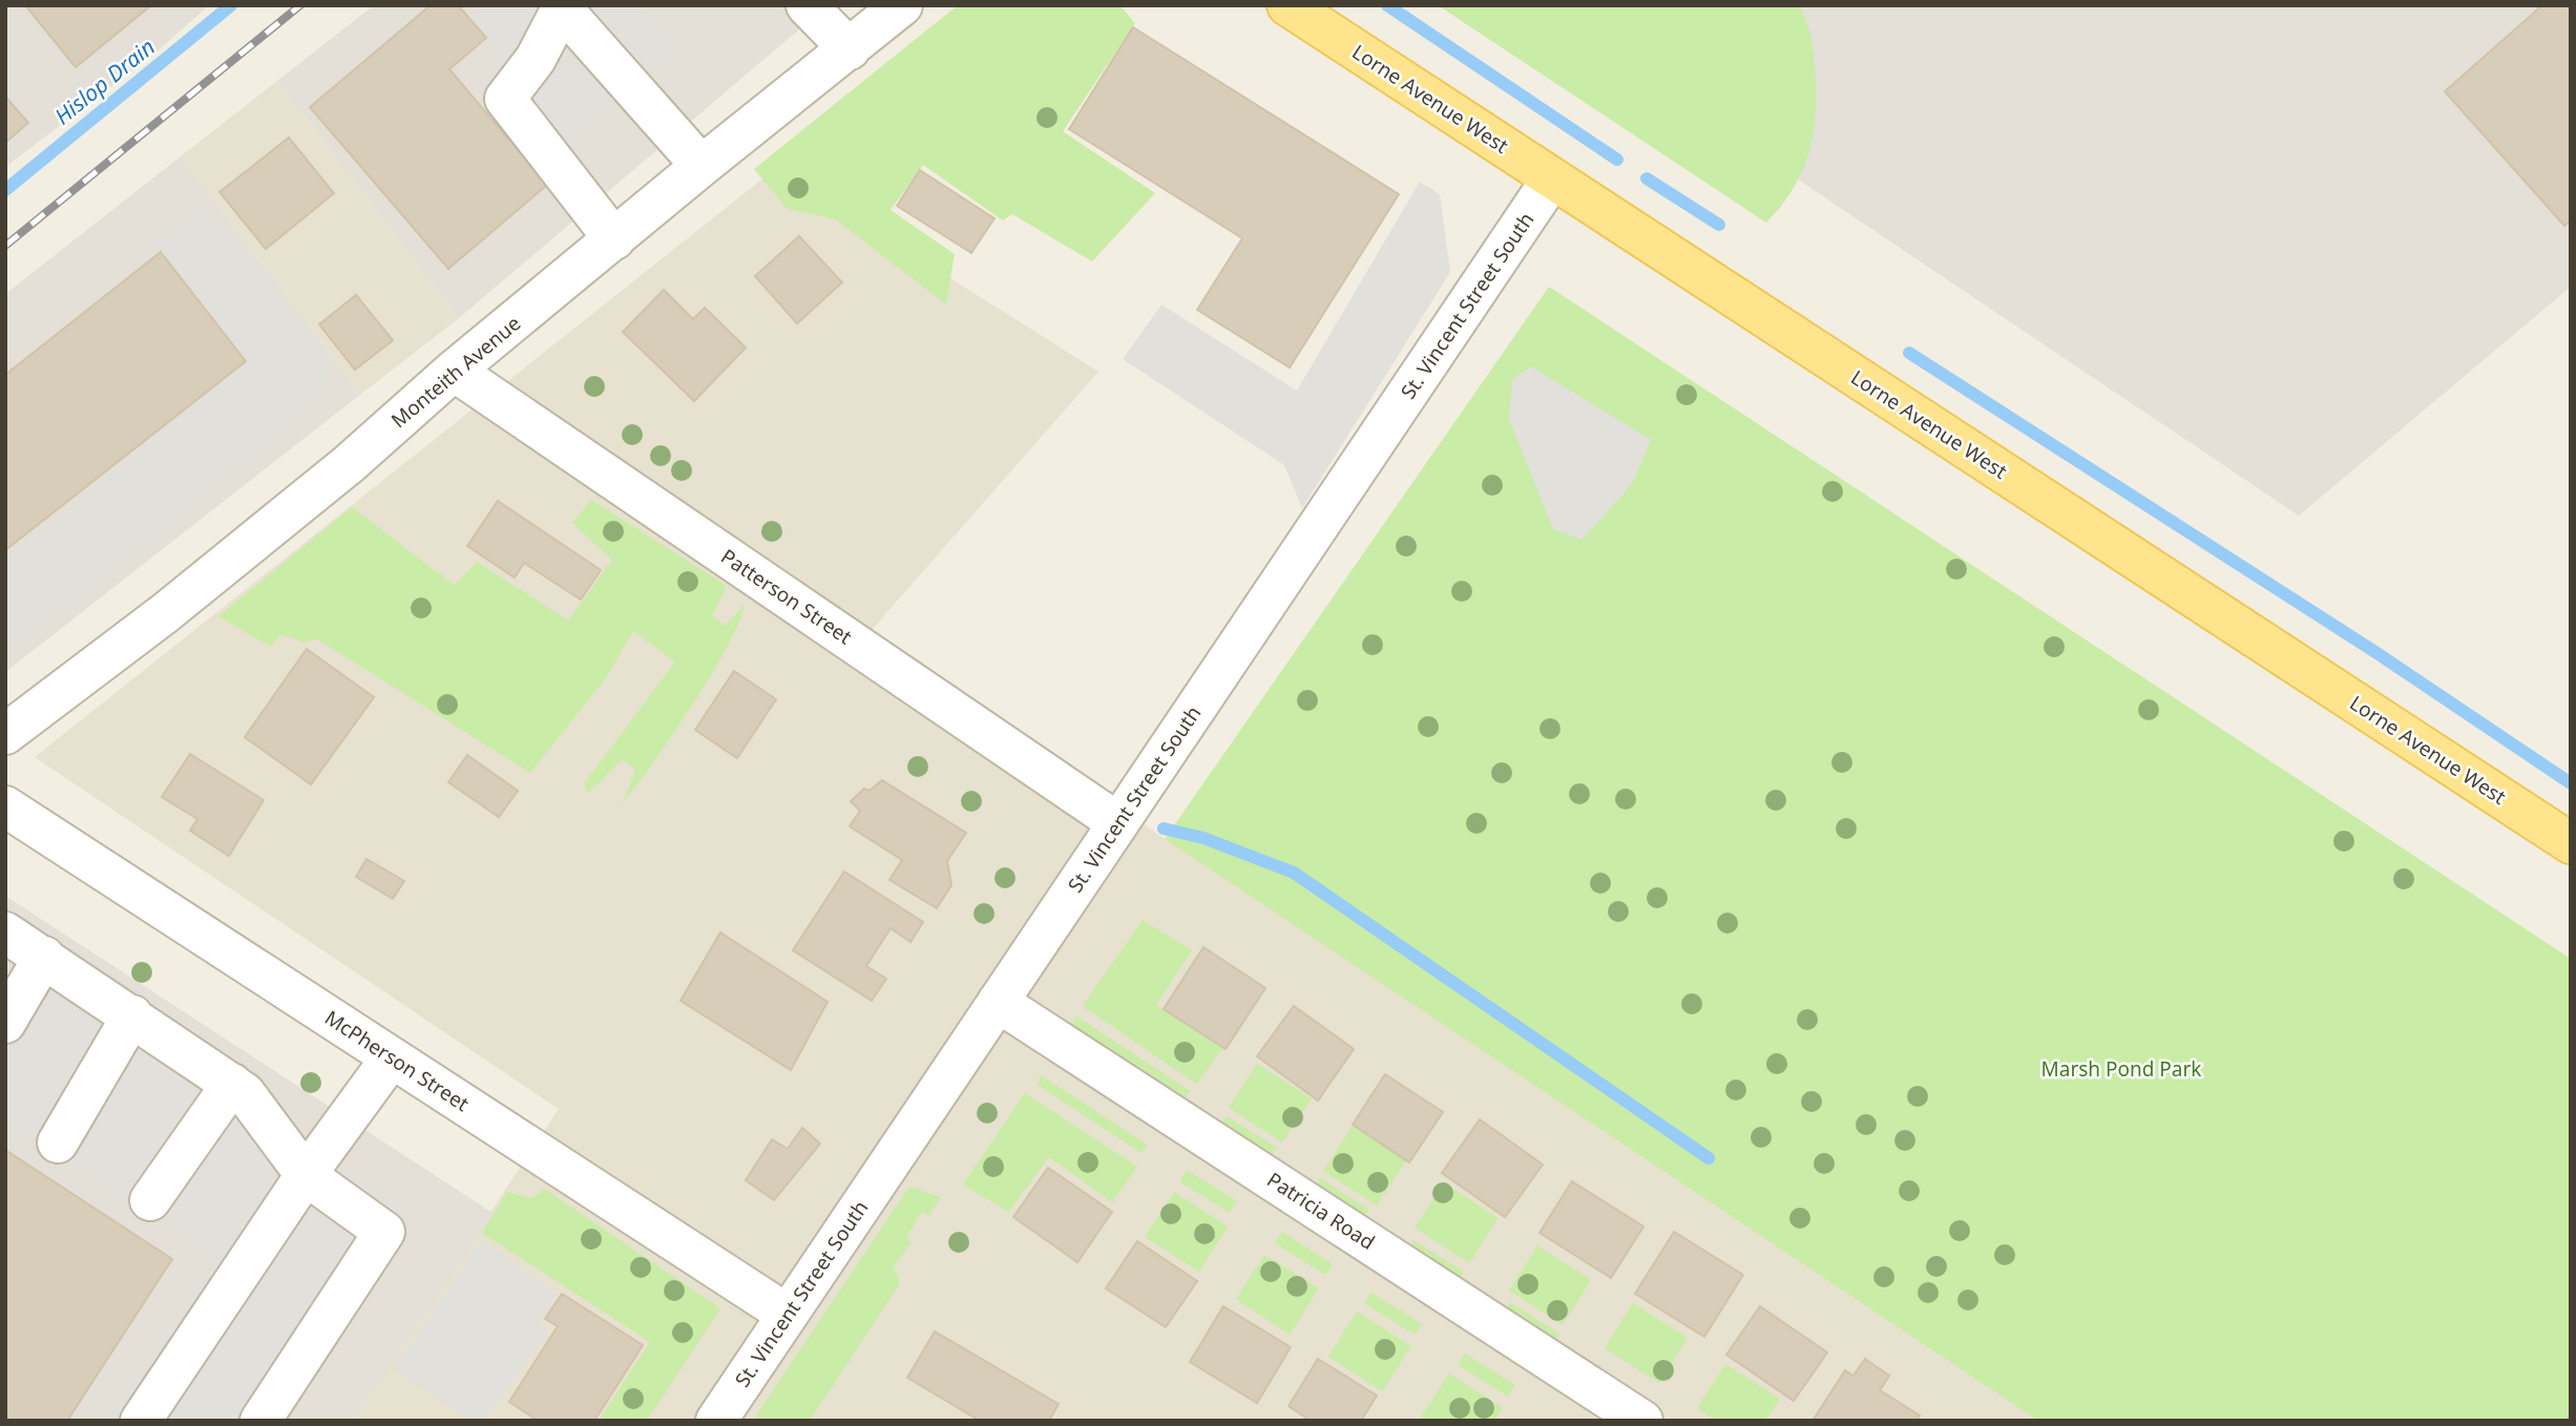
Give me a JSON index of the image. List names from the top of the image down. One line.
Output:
{"streets":{"main road":["Lorne Avenue West"],"street":["St. Vincent Street South","Monteith Avenue","Patterson Street","McPherson Street","Patricia Road"]},"crossings":[["Lorne Avenue West","St. Vincent Street South"],["St. Vincent Street South","Patterson Street"],["St. Vincent Street South","McPherson Street"],["St. Vincent Street South","Patricia Road"],["Monteith Avenue","Patterson Street"]],"water":["Hislop Drain"],"parks":["Marsh Pond Park"]}
